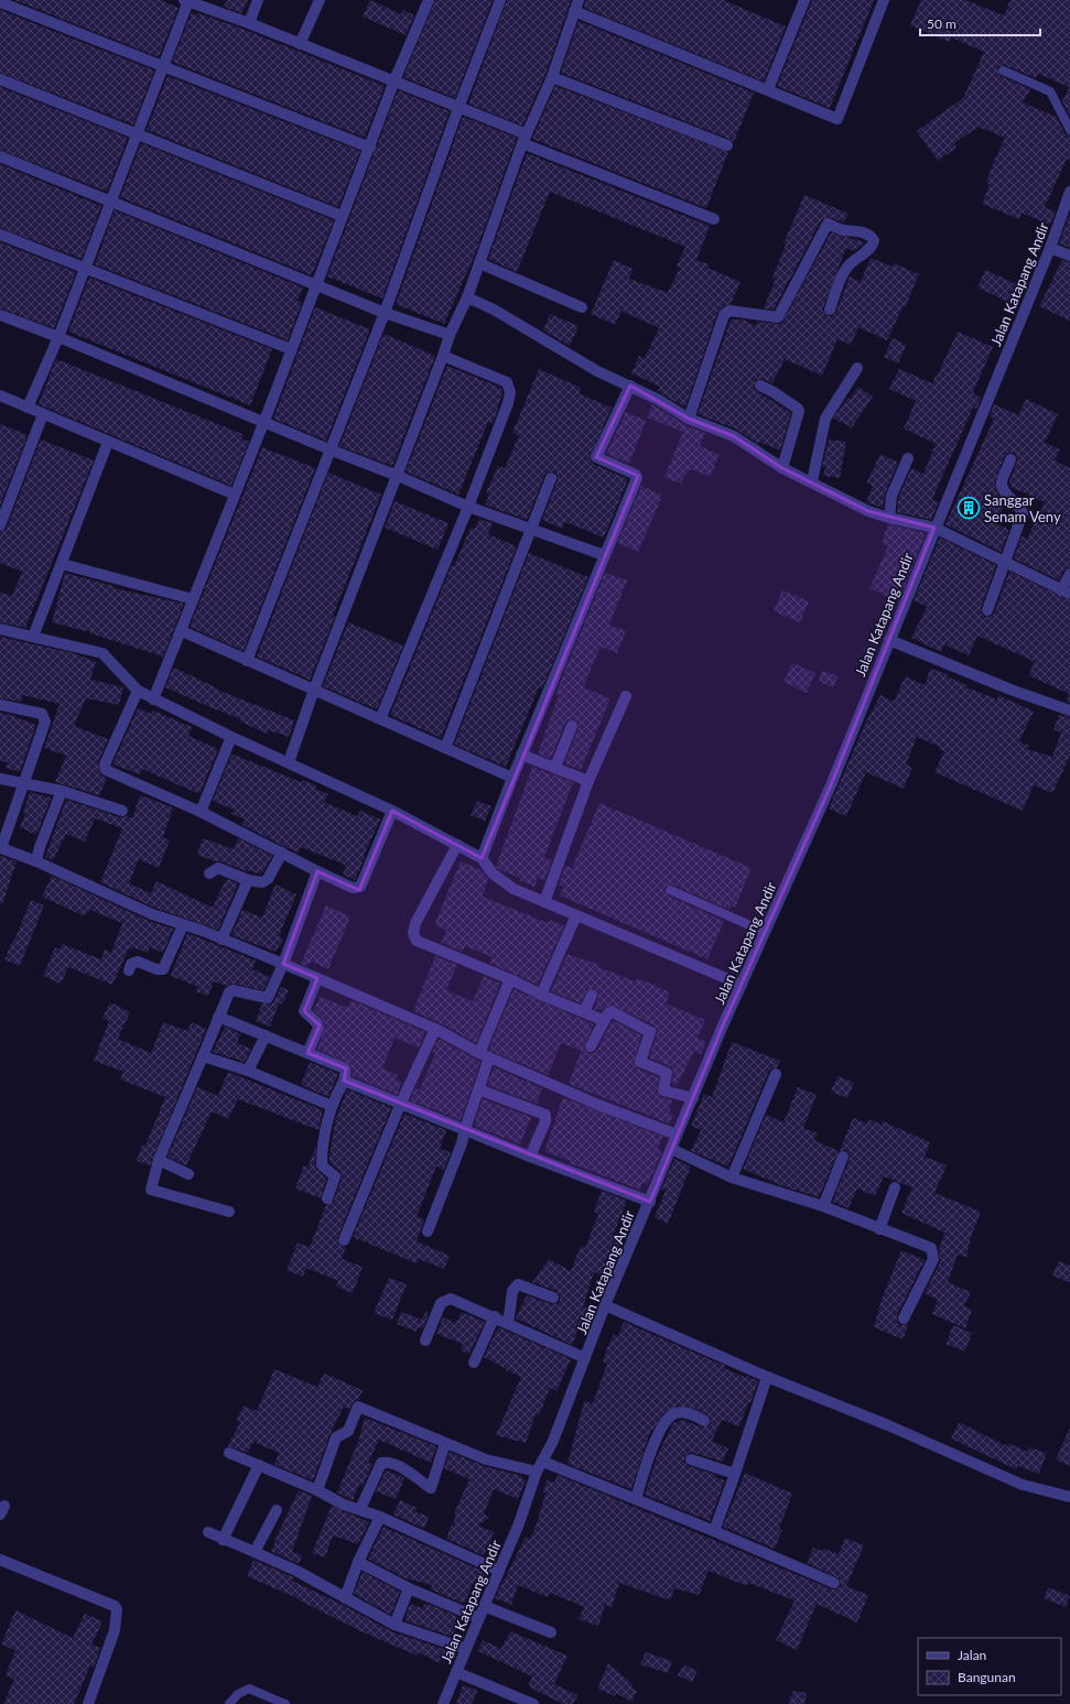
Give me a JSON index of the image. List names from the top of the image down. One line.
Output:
{"streets":{"street":["Jalan Katapang Andir"]},"places":{"building":["Sanggar Senam Veny"]},"legend":["Jalan","Bangunan"],"scale_bar":"50 m"}
